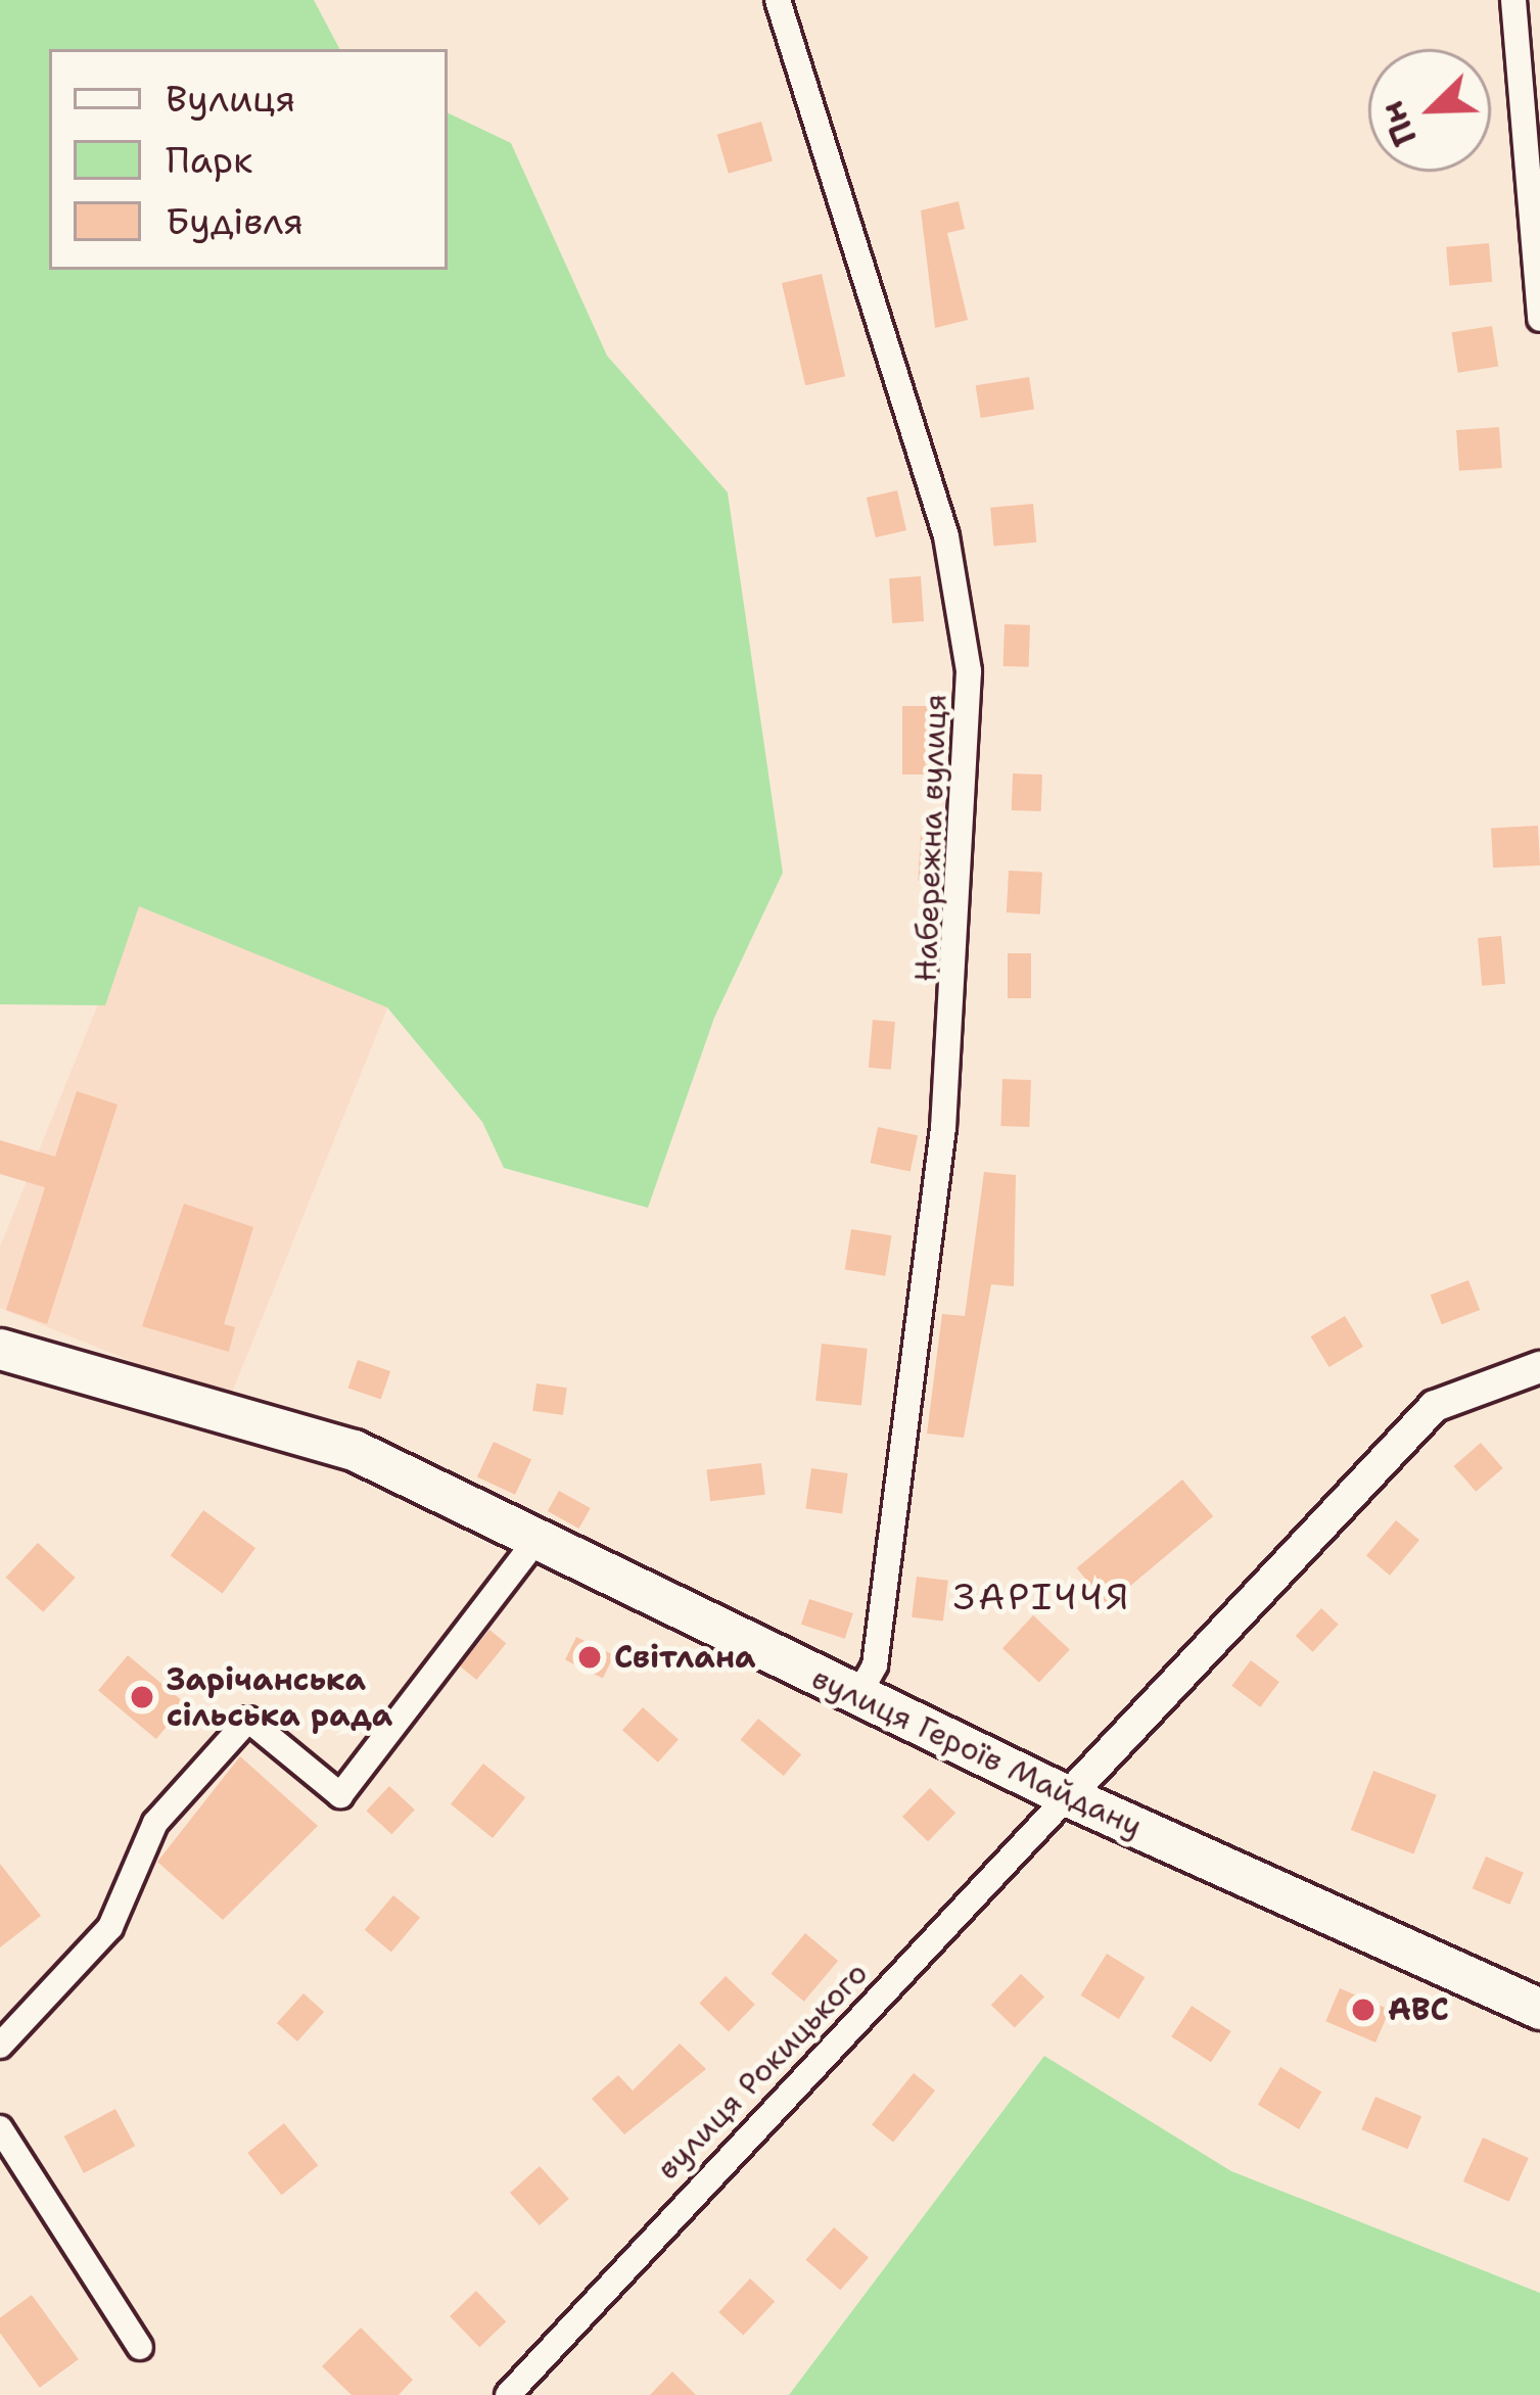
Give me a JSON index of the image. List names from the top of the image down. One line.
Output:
{"streets":{"main road":["вулиця Героїв Майдану"],"street":["Набережна вулиця","вулиця Рокицького"]},"crossings":[["Набережна вулиця","вулиця Героїв Майдану"],["вулиця Героїв Майдану","вулиця Рокицького"]],"districts":["ЗАРІЧЧЯ"],"places":["Світлана","Зарічанська сільська рада","ABC"],"legend":["Вулиця","Парк","Будівля"],"north":"bottom left"}
